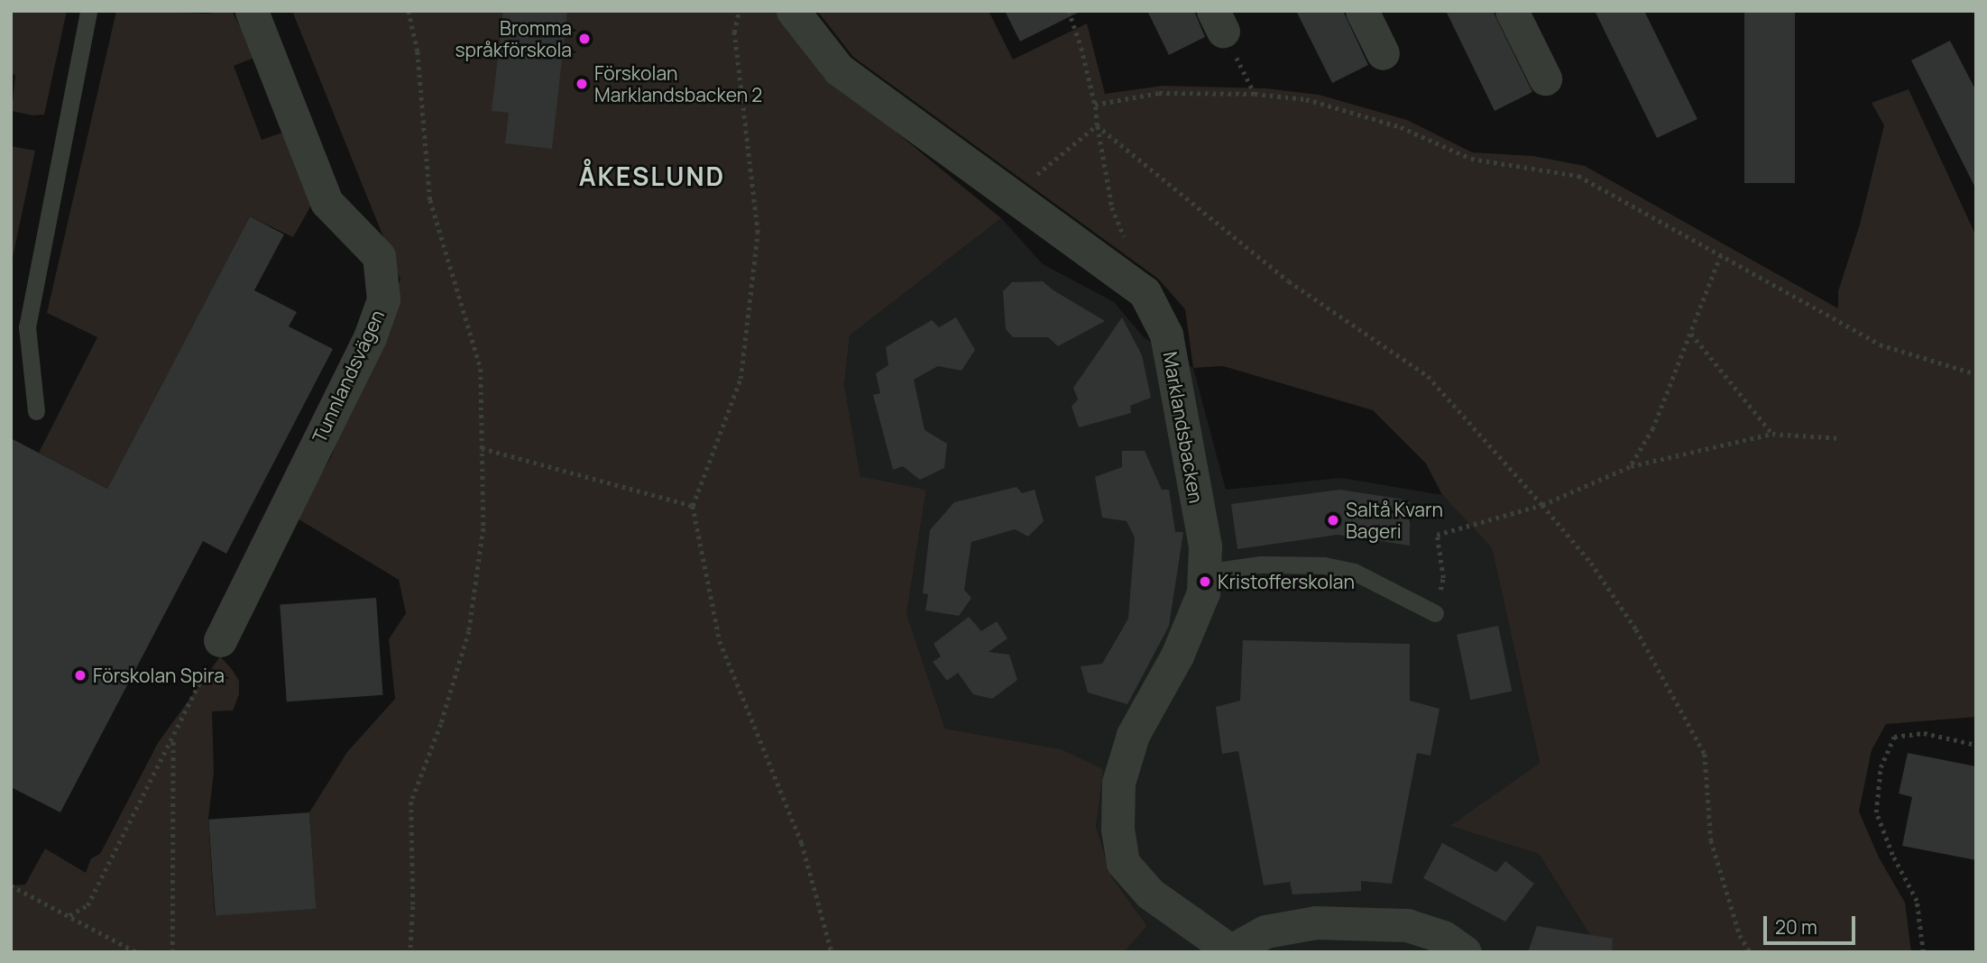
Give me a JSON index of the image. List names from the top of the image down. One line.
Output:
{"streets":{"street":["Tunnlandsvägen","Marklandsbacken"]},"districts":["ÅKESLUND"],"places":["Bromma språkförskola","Förskolan Marklandsbacken 2","Saltå Kvarn Bageri","Kristofferskolan","Förskolan Spira"],"scale_bar":"20 m"}
